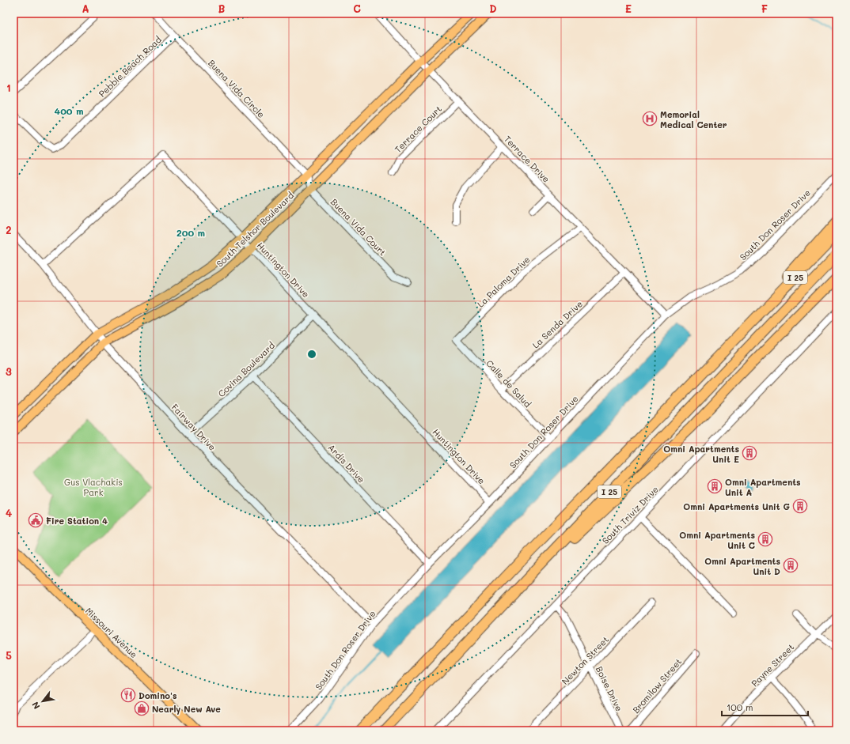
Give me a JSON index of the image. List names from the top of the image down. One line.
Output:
{"streets":{"highway":["I 25"],"main road":["South Telshor Boulevard","Missouri Avenue"],"street":["Pebble Beach Road","Buena Vida Circle","Terrace Court","Terrace Drive","South Don Roser Drive","Buena Vida Court","Huntington Drive","La Paloma Drive","La Senda Drive","Covina Boulevard","Calle de Salud","Fairway Drive","Ardis Drive","South Triviz Drive","Newton Street","Payne Street","Bromilow Street","Boise Drive"]},"crossings":[["Pebble Beach Road","Buena Vida Circle"],["Buena Vida Circle","Buena Vida Court"],["Buena Vida Circle","South Telshor Boulevard"],["Terrace Court","Terrace Drive"],["Terrace Drive","South Don Roser Drive"],["Terrace Drive","South Telshor Boulevard"],["Terrace Drive","La Paloma Drive"],["Terrace Drive","La Senda Drive"],["South Don Roser Drive","Huntington Drive"],["South Don Roser Drive","Calle de Salud"],["South Don Roser Drive","Fairway Drive"],["South Don Roser Drive","Ardis Drive"],["Buena Vida Court","South Telshor Boulevard"],["South Telshor Boulevard","Huntington Drive"],["South Telshor Boulevard","Fairway Drive"],["Huntington Drive","Covina Boulevard"],["Huntington Drive","Fairway Drive"],["La Paloma Drive","Calle de Salud"],["La Senda Drive","Calle de Salud"],["Covina Boulevard","Fairway Drive"],["Covina Boulevard","Ardis Drive"],["South Triviz Drive","Boise Drive"],["Newton Street","Boise Drive"]],"parks":["Gus Vlachakis Park"],"places":{"hospital":["Memorial Medical Center"],"building":["Omni Apartments Unit E","Omni Apartments Unit A","Omni Apartments Unit G","Omni Apartments Unit C","Omni Apartments Unit D"],"public building":["Fire Station 4"],"restaurant":["Domino's"],"shop":["Nearly New Ave"]},"scale_bar":"100 m","north":"bottom left","grid":{"columns":["A","B","C","D","E","F"],"rows":["1","2","3","4","5"]},"rings":["400 m","200 m"]}
